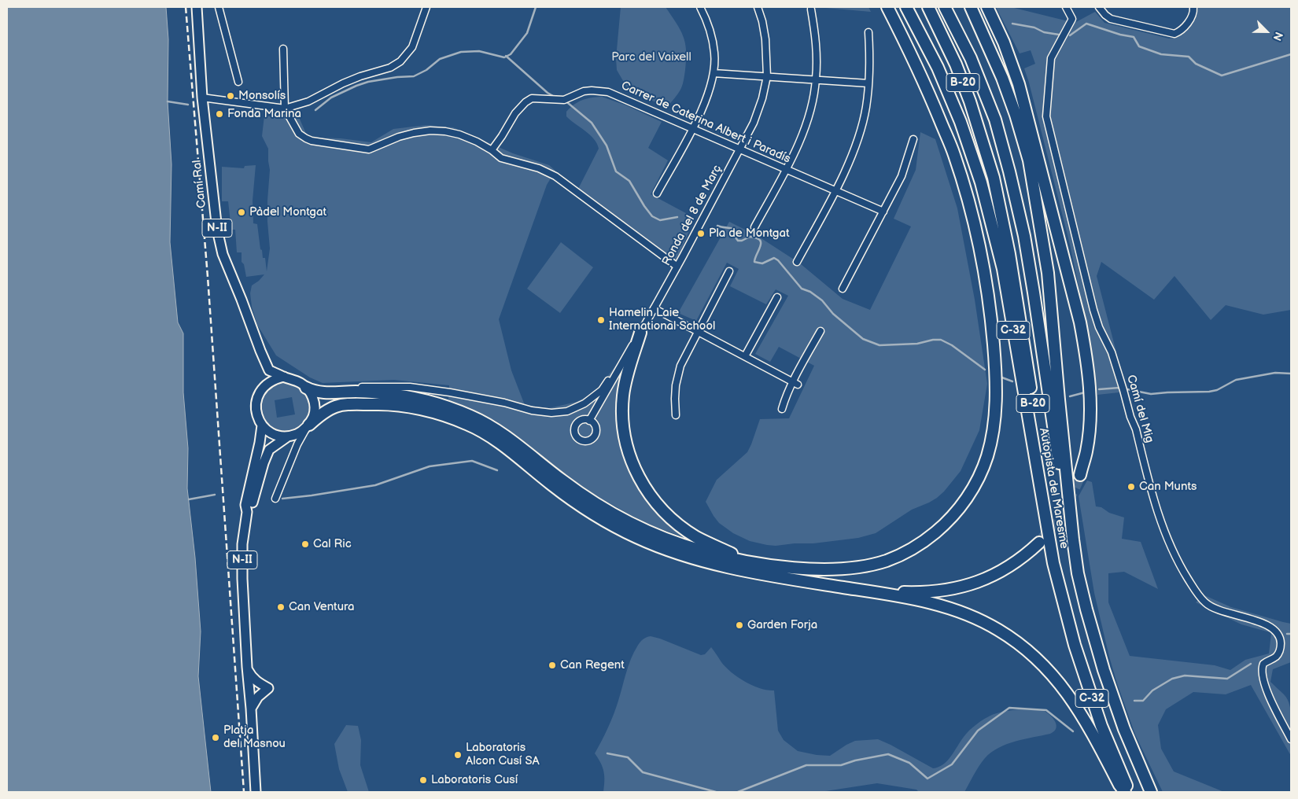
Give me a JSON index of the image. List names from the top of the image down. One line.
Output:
{"streets":{"highway":["B-20","C-32","Autopista del Maresme"],"main road":["Camí Ral","N-II"],"street":["Carrer de Caterina Albert i Paradís","Ronda del 8 de Març","Camí del Mig"]},"crossings":[["B-20","Autopista del Maresme"],["Carrer de Caterina Albert i Paradís","Ronda del 8 de Març"],["Camí Ral","N-II"]],"parks":["Parc del Vaixell"],"places":["Monsolís","Fonda Marina","Pàdel Montgat","Pla de Montgat","Hamelin Laie International School","Can Munts","Cal Ric","Can Ventura","Garden Forja","Can Regent","Platja del Masnou","Laboratoris Alcon Cusí SA","Laboratoris Cusí"],"north":"bottom right"}
